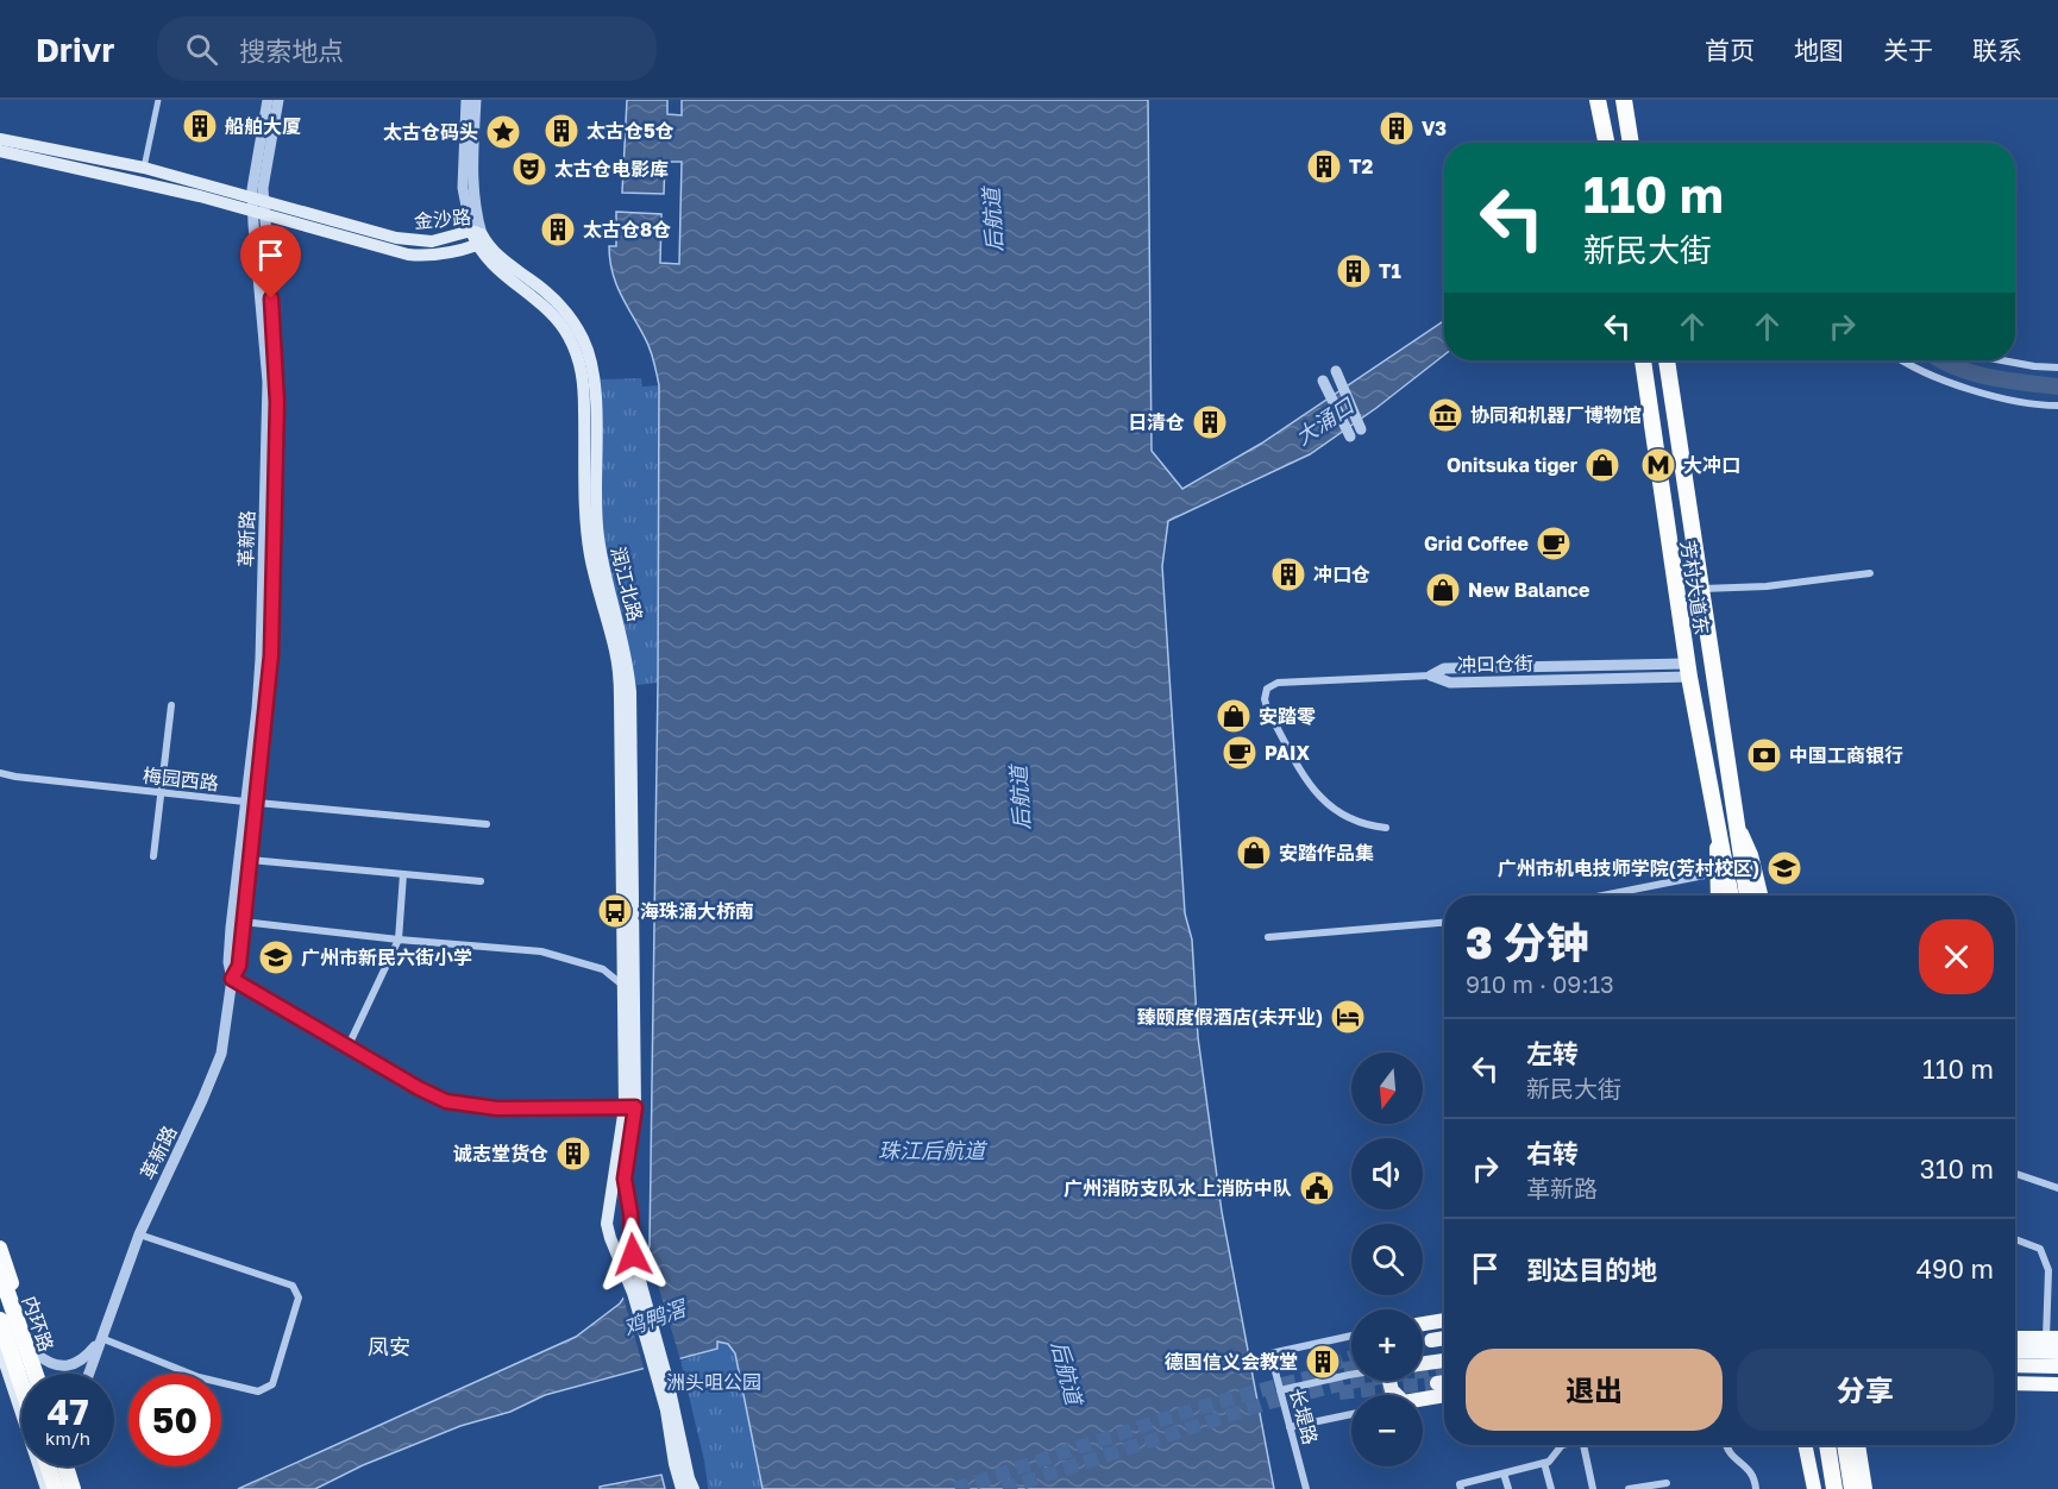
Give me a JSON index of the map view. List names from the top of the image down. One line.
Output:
{"streets":{"highway":["芳村大道东","内环路"],"main road":["金沙路","润江北路"],"street":["革新路","冲口仓街","梅园西路","长堤路"]},"crossings":[["金沙路","革新路"],["金沙路","润江北路"],["革新路","梅园西路"],["芳村大道东","冲口仓街"]],"districts":["凤安"],"water":["后航道","大涌口","珠江后航道","鸡鸭滘"],"parks":["洲头咀公园"],"places":{"building":["船舶大厦","V3","太古仓5仓","T2","太古仓8仓","T1","日清仓","冲口仓","诚志堂货仓","德国信义会教堂"],"place":["太古仓码头"],"theatre":["太古仓电影库"],"museum":["协同和机器厂博物馆"],"shop":["Onitsuka tiger","New Balance","安踏零","安踏作品集"],"metro station":["大冲口"],"cafe":["Grid Coffee","PAIX"],"bank":["中国工商银行"],"school or university":["广州市机电技师学院(芳村校区)","广州市新民六街小学"],"bus stop":["海珠涌大桥南"],"hotel":["臻颐度假酒店(未开业)"],"public building":["广州消防支队水上消防中队"]},"north":"bottom","page":{"header":"Drivr","search":"搜索地点","nav":["首页","地图","关于","联系"],"turn":["110 m","新民大街"],"heading":["3 分钟","910 m · 09:13"],"list":[{"name":"左转","note":"新民大街","value":"110 m"},{"name":"右转","note":"革新路","value":"310 m"},{"name":"到达目的地","value":"490 m"}],"map_buttons":["+","−"],"buttons":["退出","分享"],"speed":"47 km/h","limit":"50"}}
